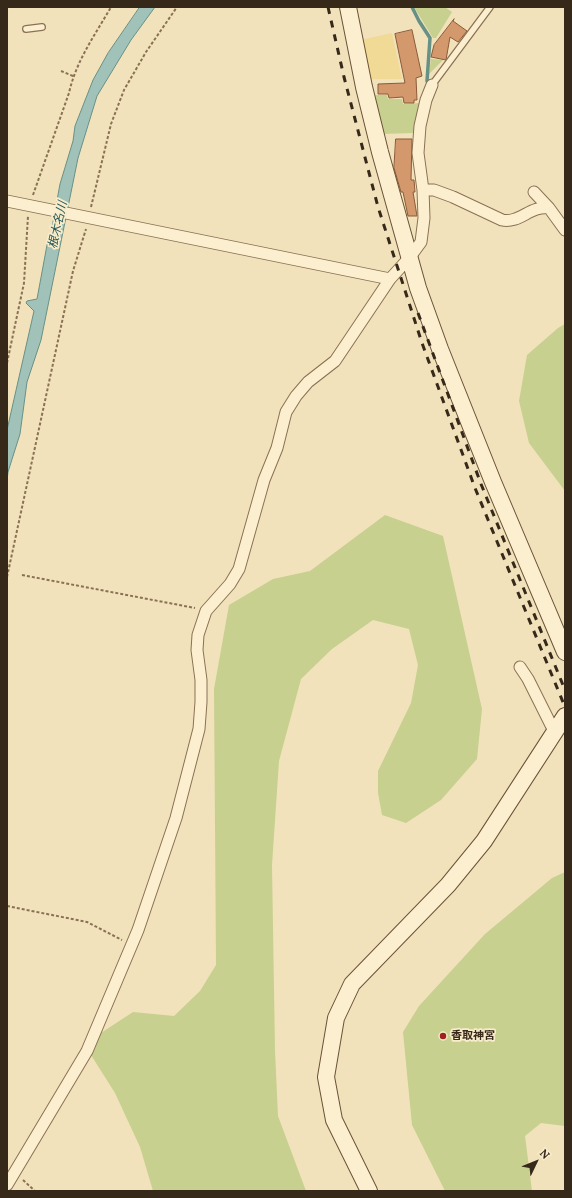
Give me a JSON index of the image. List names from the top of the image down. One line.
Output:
{"water":["根木名川"],"places":["香取神宮"],"north":"top right"}
